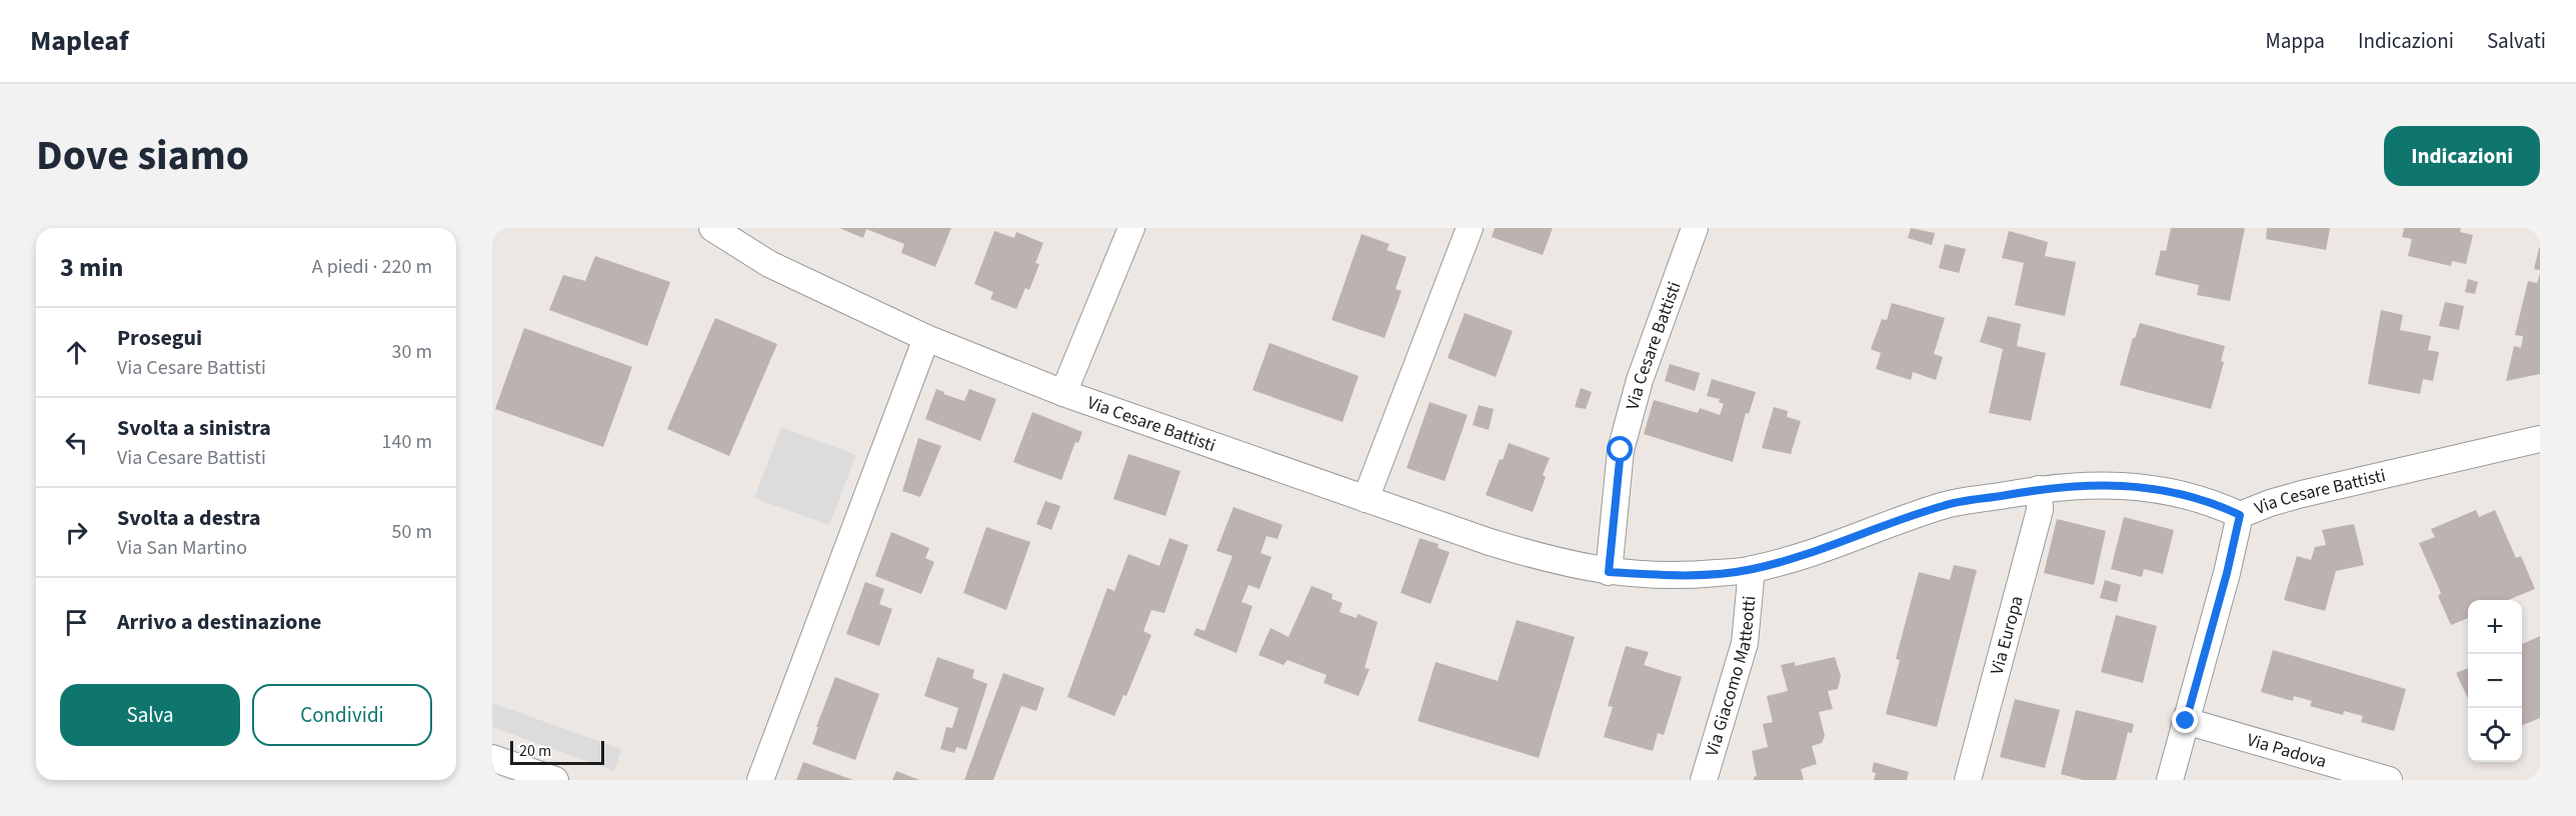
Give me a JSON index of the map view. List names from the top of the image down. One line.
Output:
{"streets":{"street":["Via Cesare Battisti","Via Europa","Via Giacomo Matteotti","Via Padova"]},"crossings":[["Via Cesare Battisti","Via Europa"],["Via Cesare Battisti","Via Giacomo Matteotti"]],"scale_bar":"20 m","page":{"header":"Mapleaf","nav":["Mappa","Indicazioni","Salvati"],"title":"Dove siamo","buttons":["Indicazioni",["Salva","Condividi"]],"heading":["3 min","A piedi · 220 m"],"list":[["Prosegui","Via Cesare Battisti","30 m"],["Svolta a sinistra","Via Cesare Battisti","140 m"],["Svolta a destra","Via San Martino","50 m"],"Arrivo a destinazione"],"map_buttons":["+","−"],"scale":"20 m"}}
